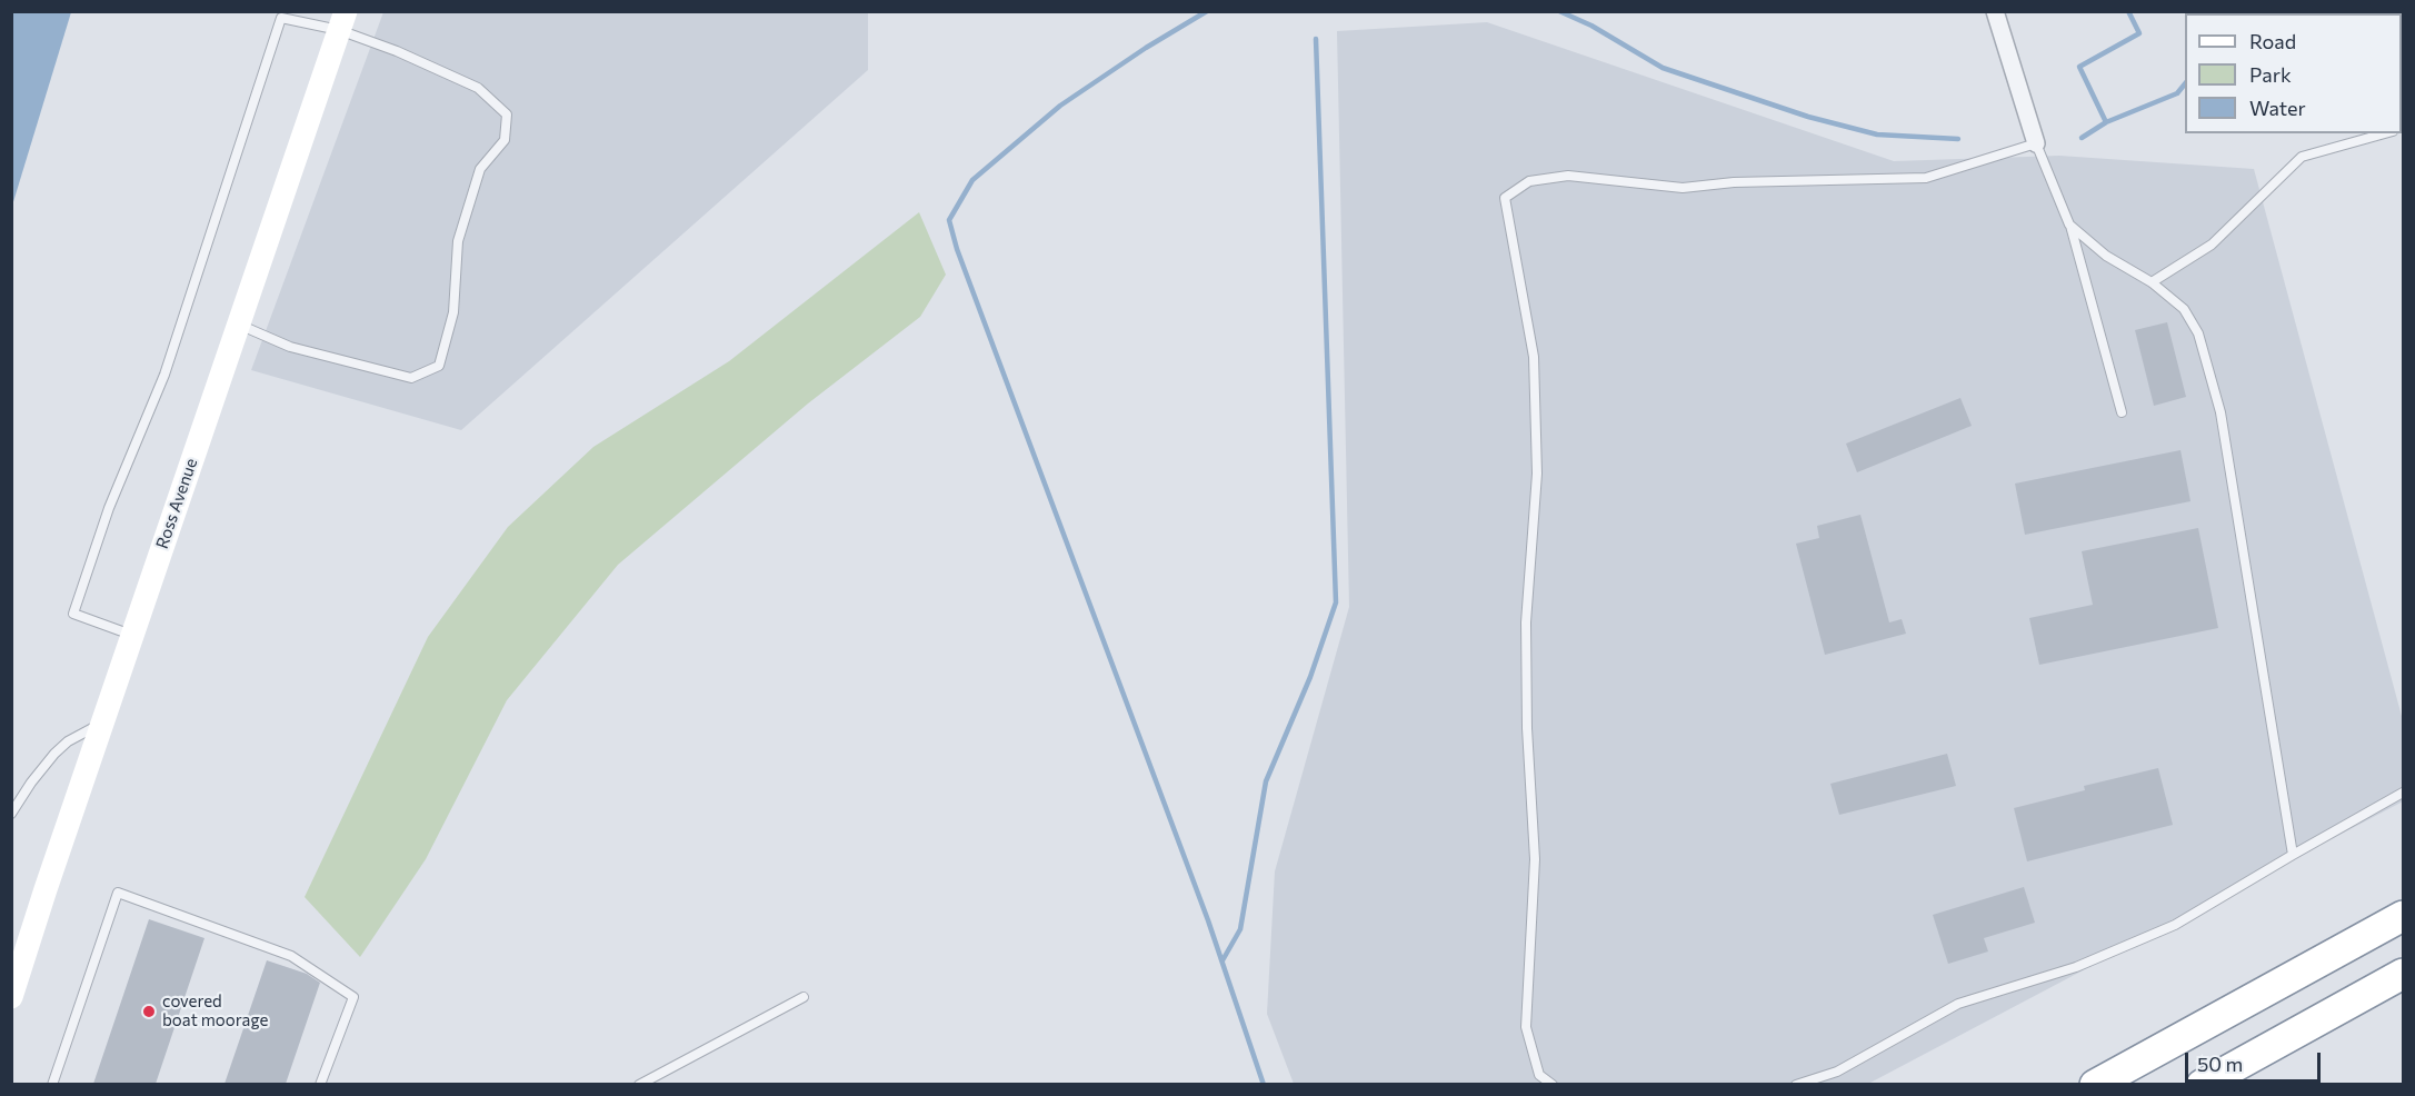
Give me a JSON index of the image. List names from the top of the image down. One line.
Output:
{"streets":{"street":["Ross Avenue"]},"places":["covered boat moorage"],"legend":["Road","Park","Water"],"scale_bar":"50 m"}
